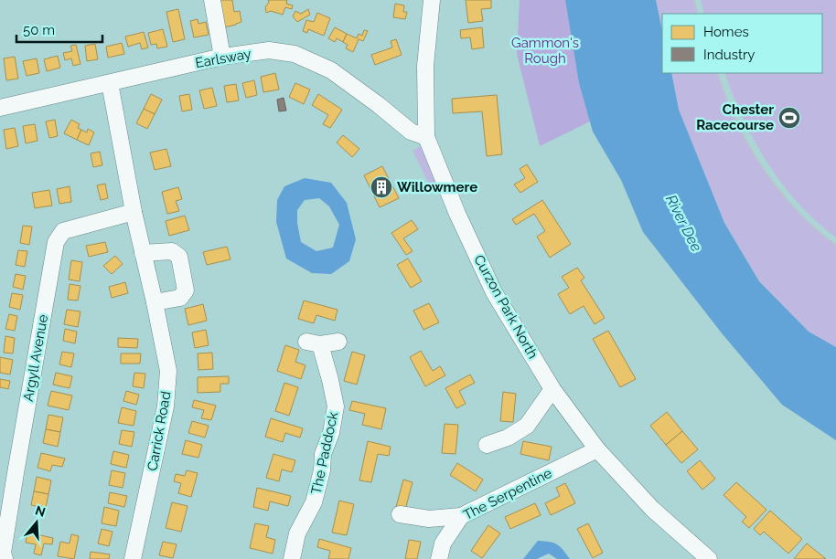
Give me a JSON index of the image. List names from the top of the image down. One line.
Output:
{"streets":{"street":["Earlsway","Curzon Park North","Argyll Avenue","Carrick Road","The Paddock","The Serpentine"]},"crossings":[["Earlsway","Curzon Park North"],["Earlsway","Carrick Road"],["Curzon Park North","The Serpentine"],["Argyll Avenue","Carrick Road"]],"water":["River Dee"],"parks":["Gammon's Rough"],"places":{"sports":["Chester Racecourse"],"building":["Willowmere"]},"legend":["Homes","Industry"],"scale_bar":"50 m","north":"top"}
